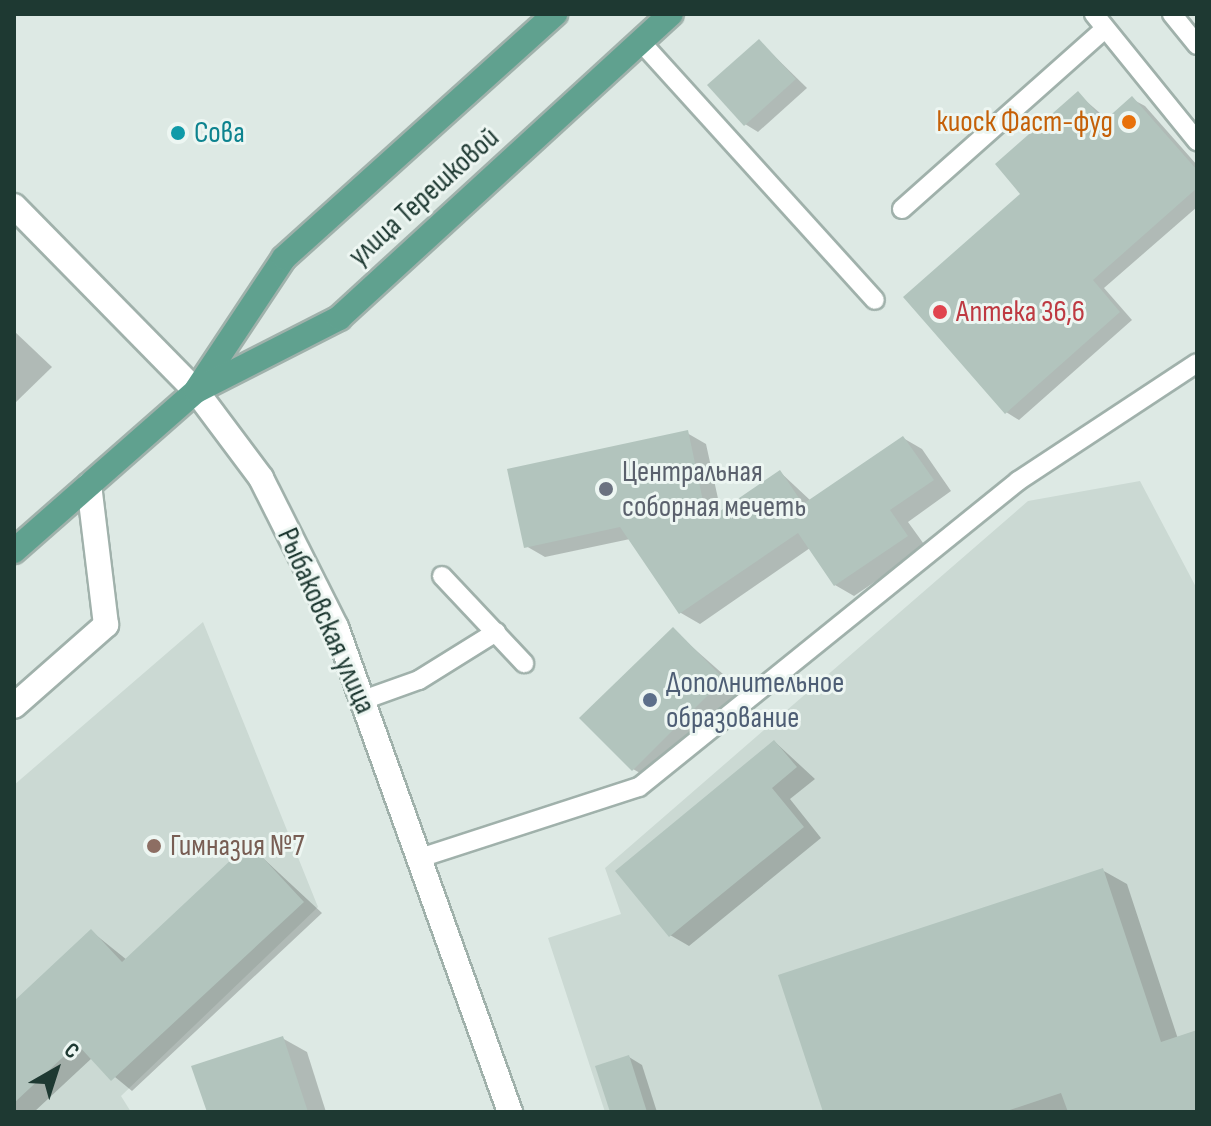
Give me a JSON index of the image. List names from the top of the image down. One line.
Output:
{"streets":{"main road":["улица Терешковой","Рыбаковская улица"]},"crossings":[["улица Терешковой","Рыбаковская улица"]],"places":["киоск Фаст-фуд","Сова","Аптека 36,6","Центральная соборная мечеть","Дополнительное образование","Гимназия №7"],"north":"top right"}
